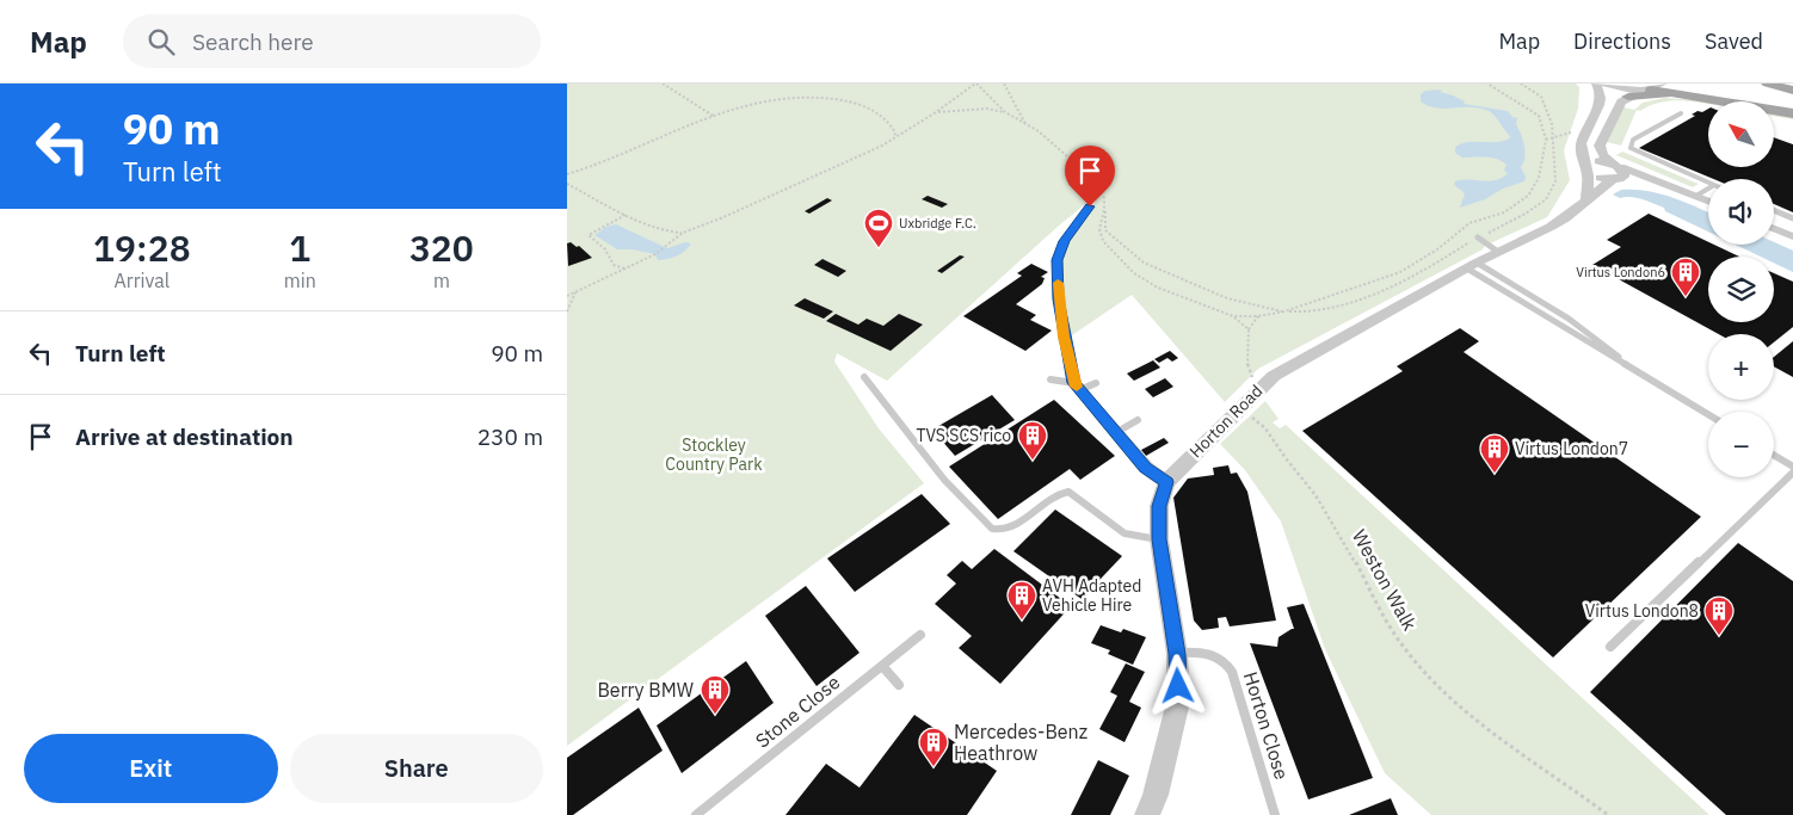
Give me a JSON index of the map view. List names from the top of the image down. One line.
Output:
{"streets":{"street":["Horton Road"],"lane":["Stone Close","Horton Close"],"path":["Weston Walk"]},"crossings":[["Horton Road","Weston Walk"]],"parks":["Stockley Country Park"],"places":{"sports":["Uxbridge F.C."],"building":["Virtus London6","TVS SCS rico","Virtus London7","AVH Adapted Vehicle Hire","Virtus London8","Berry BMW","Mercedes-Benz Heathrow"]},"north":"top left","page":{"header":"Map","search":"Search here","nav":["Map","Directions","Saved"],"turn":["90 m","Turn left"],"map_buttons":["+","−"],"eta":["19:28","Arrival","1","min","320","m"],"list":[{"name":"Turn left","value":"90 m"},{"name":"Arrive at destination","value":"230 m"}],"buttons":["Exit","Share"]}}
